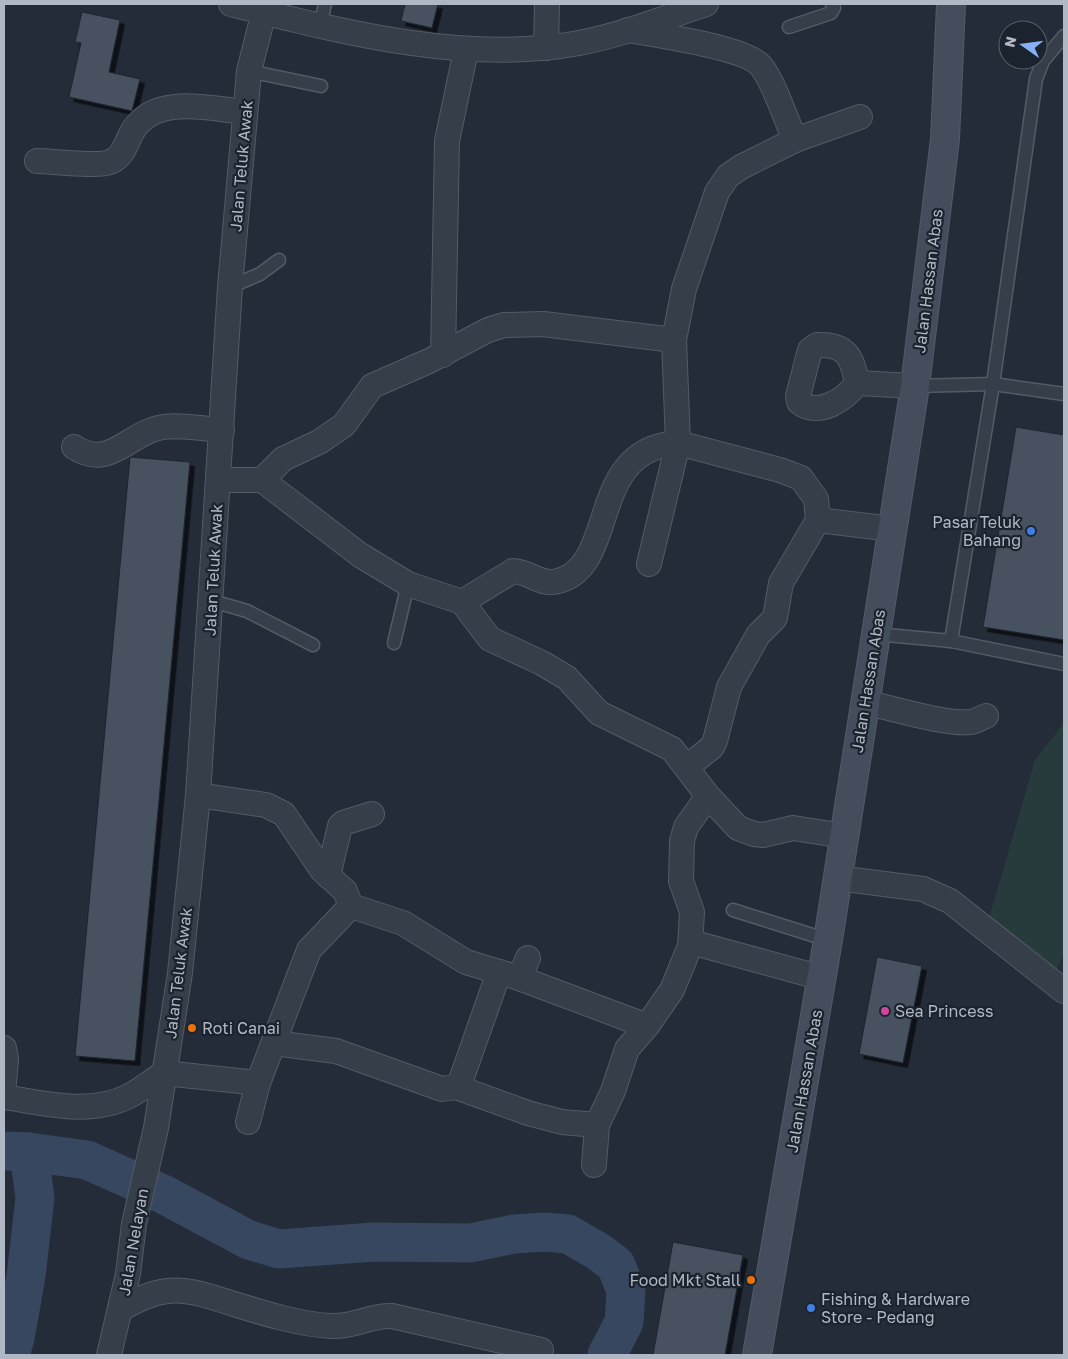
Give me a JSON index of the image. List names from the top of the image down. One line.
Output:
{"streets":{"main road":["Jalan Hassan Abas"],"street":["Jalan Teluk Awak","Jalan Nelayan"]},"crossings":[["Jalan Teluk Awak","Jalan Nelayan"]],"places":["Pasar Teluk Bahang","Sea Princess","Roti Canai","Food Mkt Stall","Fishing & Hardware Store - Pedang"],"north":"left"}
